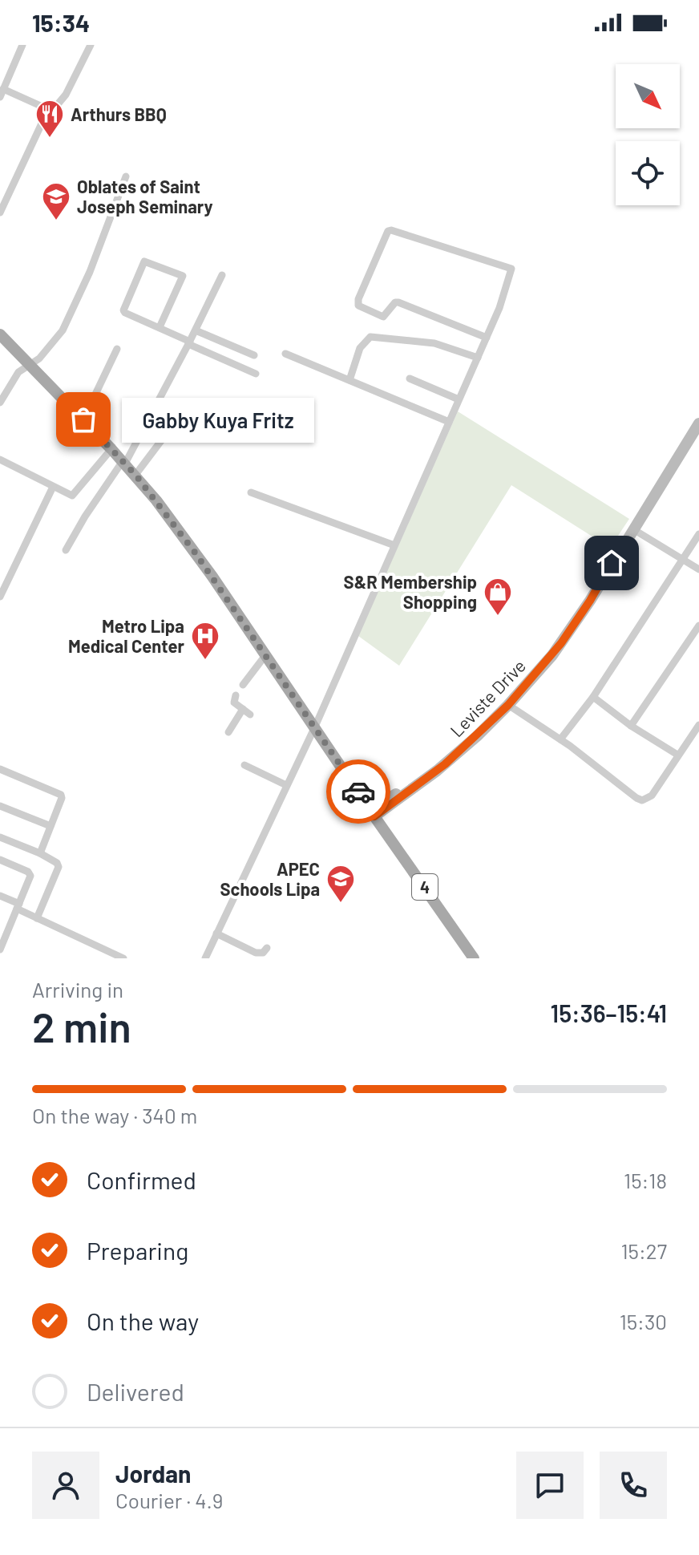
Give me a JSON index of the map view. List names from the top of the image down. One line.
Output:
{"streets":{"main road":["Leviste Drive","4"]},"crossings":[["Leviste Drive","4"]],"places":{"restaurant":["Arthurs BBQ"],"school or university":["Oblates of Saint Joseph Seminary","APEC Schools Lipa"],"other":["Gabby Kuya Fritz"],"shop":["S&R Membership Shopping"],"hospital":["Metro Lipa Medical Center"]},"north":"bottom right","page":{"status":"15:34","bubble":"Gabby Kuya Fritz","heading":["2 min","Arriving in","15:36–15:41"],"panel":["Jordan","Courier · 4.9"],"bar":"On the way · 340 m","list":[["Confirmed","15:18"],["Preparing","15:27"],["On the way","15:30"],"Delivered"]}}
